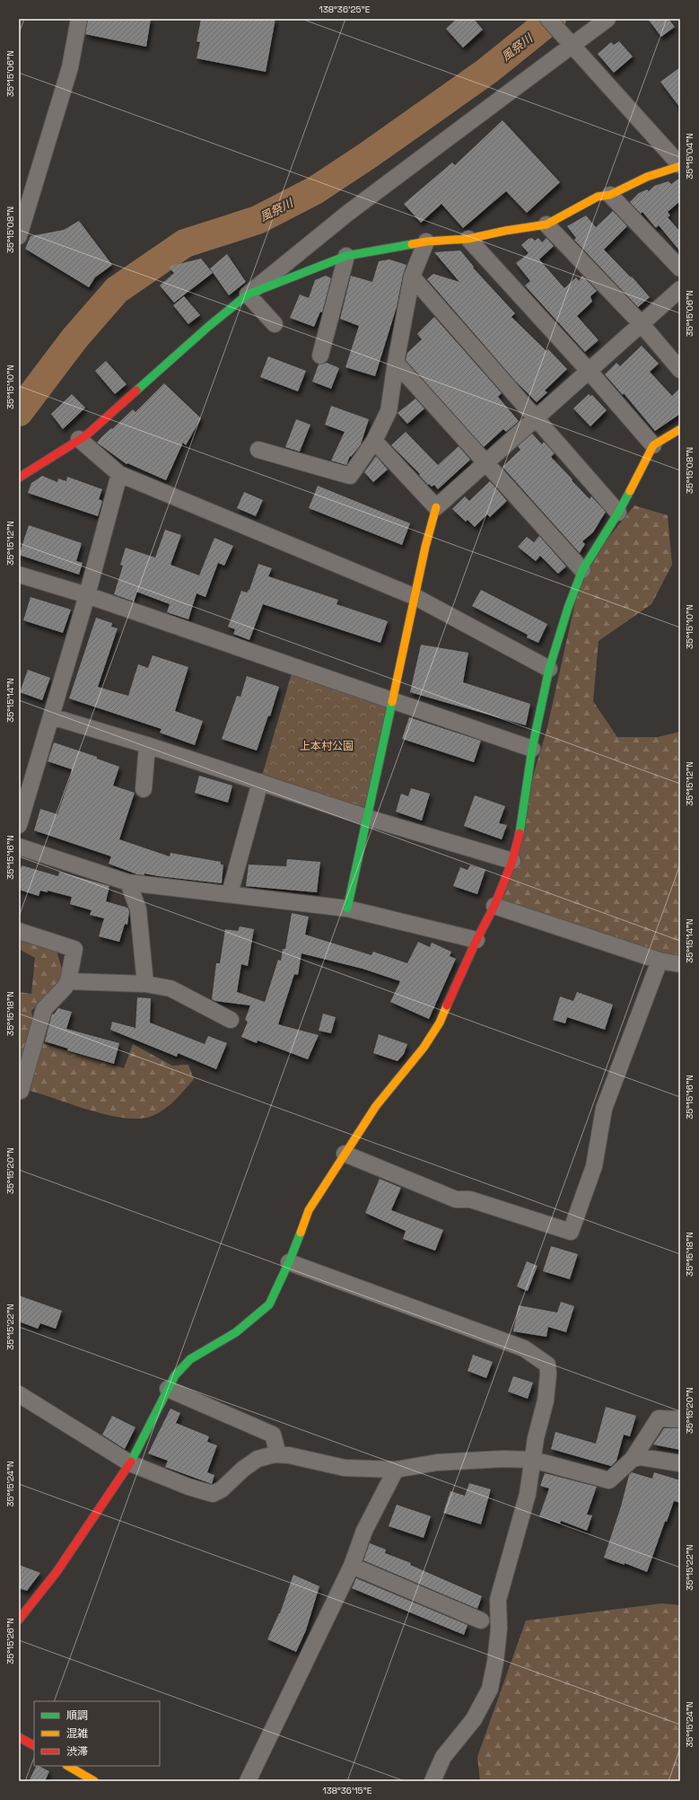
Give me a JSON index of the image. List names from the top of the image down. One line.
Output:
{"water":["風祭川"],"parks":["上本村公園"],"legend":["順調","混雑","渋滞"],"coordinates":["138°36'25\"E","35°15'06\"N","35°15'04\"N","35°15'08\"N","35°15'10\"N","35°15'12\"N","35°15'14\"N","35°15'16\"N","35°15'18\"N","35°15'20\"N","35°15'22\"N","35°15'24\"N","35°15'26\"N","138°36'15\"E"]}
